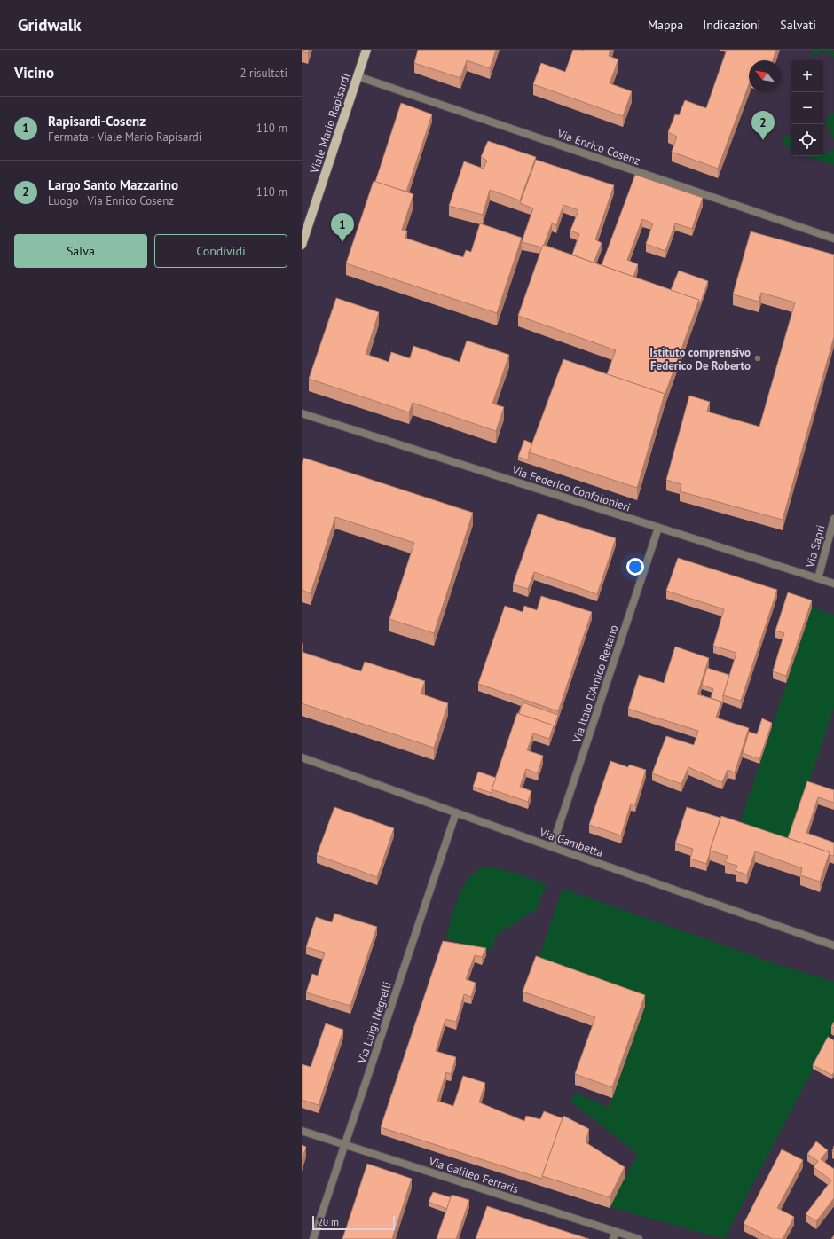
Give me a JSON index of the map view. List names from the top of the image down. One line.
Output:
{"streets":{"main road":["Viale Mario Rapisardi"],"street":["Via Enrico Cosenz","Via Federico Confalonieri","Via Sapri","Via Italo D'Amico Reitano","Via Gambetta","Via Luigi Negrelli","Via Galileo Ferraris"]},"crossings":[["Viale Mario Rapisardi","Via Enrico Cosenz"],["Via Federico Confalonieri","Via Sapri"],["Via Federico Confalonieri","Via Italo D'Amico Reitano"],["Via Italo D'Amico Reitano","Via Gambetta"],["Via Gambetta","Via Luigi Negrelli"],["Via Luigi Negrelli","Via Galileo Ferraris"]],"places":["Istituto comprensivo Federico De Roberto"],"scale_bar":"20 m","north":"top left","page":{"header":"Gridwalk","nav":["Mappa","Indicazioni","Salvati"],"heading":["Vicino","2 risultati"],"map_buttons":["+","−"],"list":[{"mark":"1","name":"Rapisardi-Cosenz","note":"Fermata · Viale Mario Rapisardi","value":"110 m"},{"mark":"2","name":"Largo Santo Mazzarino","note":"Luogo · Via Enrico Cosenz","value":"110 m"}],"pins":["2","1"],"buttons":["Salva","Condividi"],"scale":"20 m"}}
